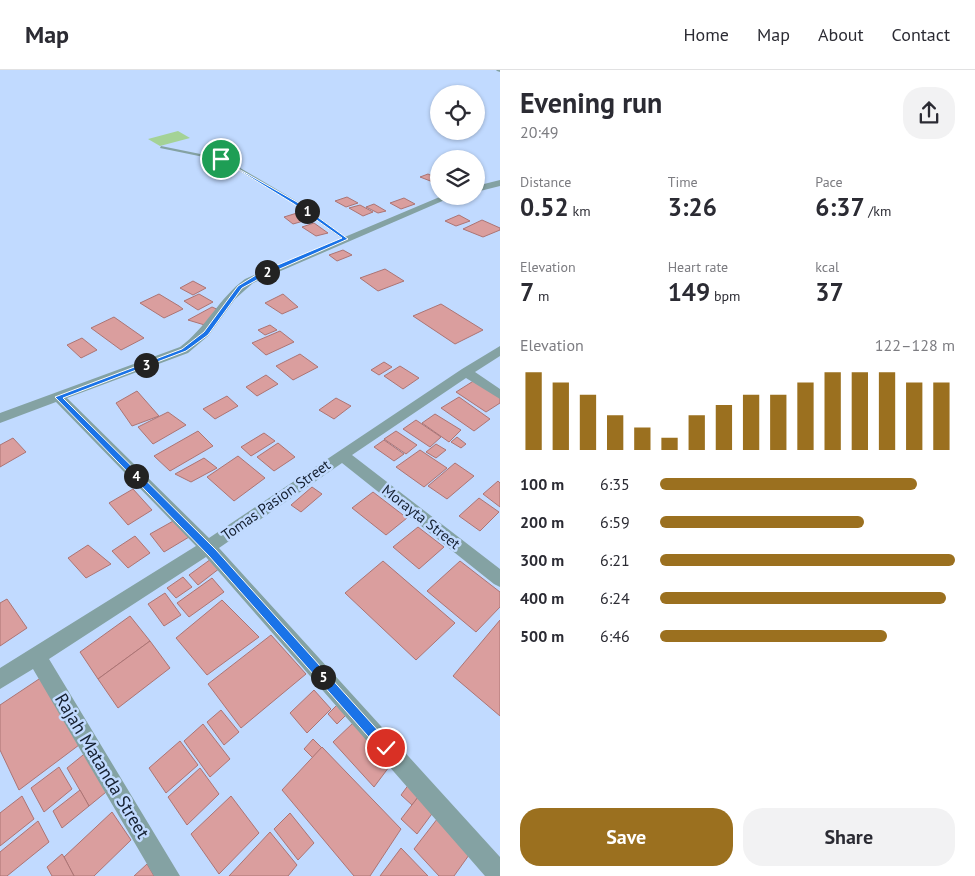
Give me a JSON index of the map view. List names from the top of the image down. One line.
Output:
{"streets":{"street":["Tomas Pasion Street","Morayta Street","Rajah Matanda Street"]},"crossings":[["Tomas Pasion Street","Morayta Street"],["Tomas Pasion Street","Rajah Matanda Street"]],"page":{"header":"Map","nav":["Home","Map","About","Contact"],"heading":["Evening run","20:49"],"stats":[["Distance","0.52 km"],["Time","3:26"],["Pace","6:37 /km"],["Elevation","7 m"],["Heart rate","149 bpm"],["kcal","37"]],"pins":["1","2","3","4","5"],"chart":["Elevation","122–128 m"],"list":[{"name":"100 m","note":"6:35"},{"name":"200 m","note":"6:59"},{"name":"300 m","note":"6:21"},{"name":"400 m","note":"6:24"},{"name":"500 m","note":"6:46"}],"buttons":["Save","Share"]}}
